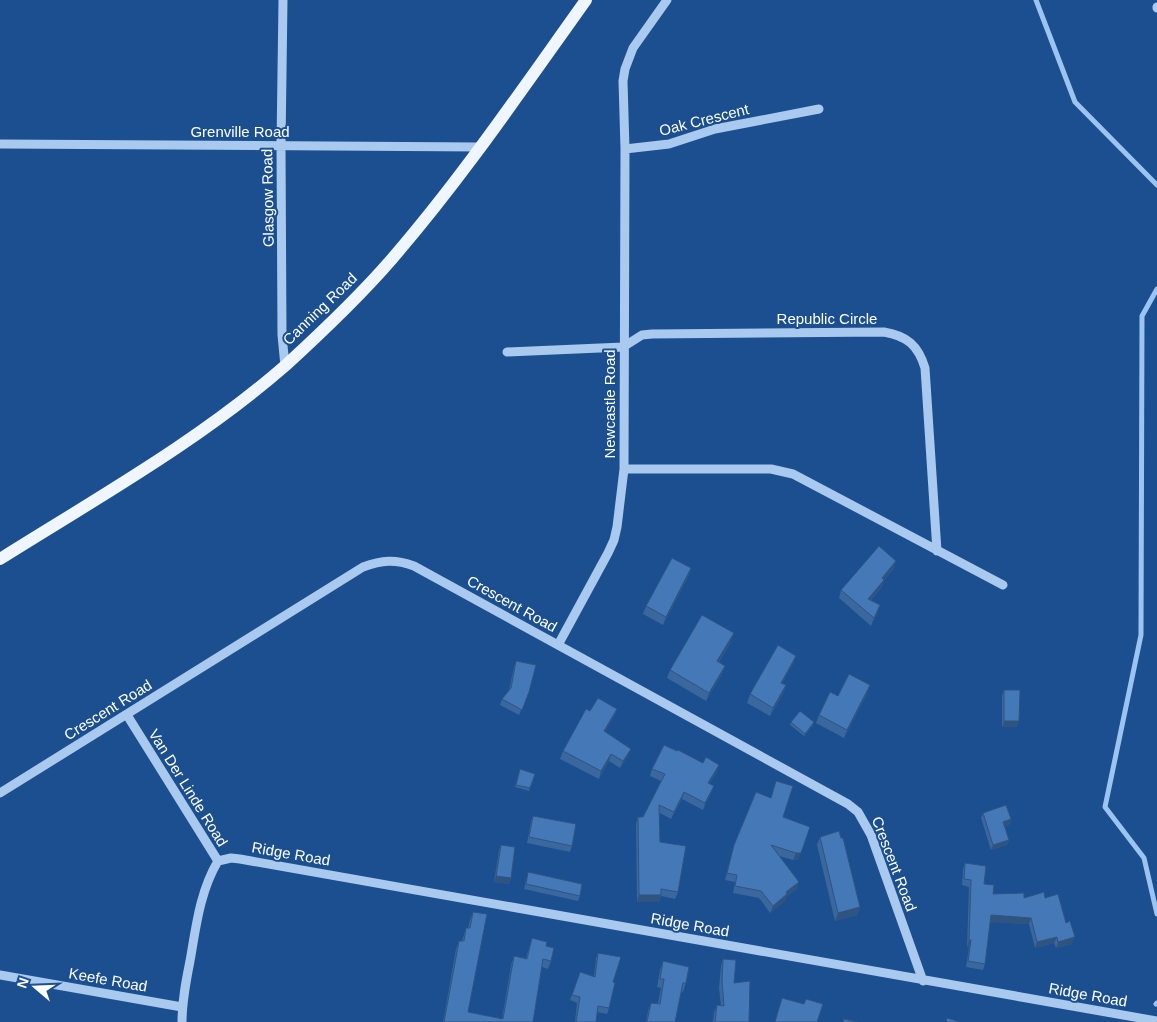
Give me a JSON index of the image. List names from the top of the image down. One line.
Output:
{"streets":{"main road":["Canning Road"],"street":["Oak Crescent","Grenville Road","Glasgow Road","Republic Circle","Newcastle Road","Crescent Road","Van Der Linde Road","Ridge Road","Keefe Road"]},"crossings":[["Oak Crescent","Newcastle Road"],["Grenville Road","Glasgow Road"],["Grenville Road","Canning Road"],["Glasgow Road","Canning Road"],["Republic Circle","Newcastle Road"],["Newcastle Road","Crescent Road"],["Crescent Road","Van Der Linde Road"],["Crescent Road","Ridge Road"],["Van Der Linde Road","Ridge Road"],["Van Der Linde Road","Keefe Road"]],"north":"left"}
